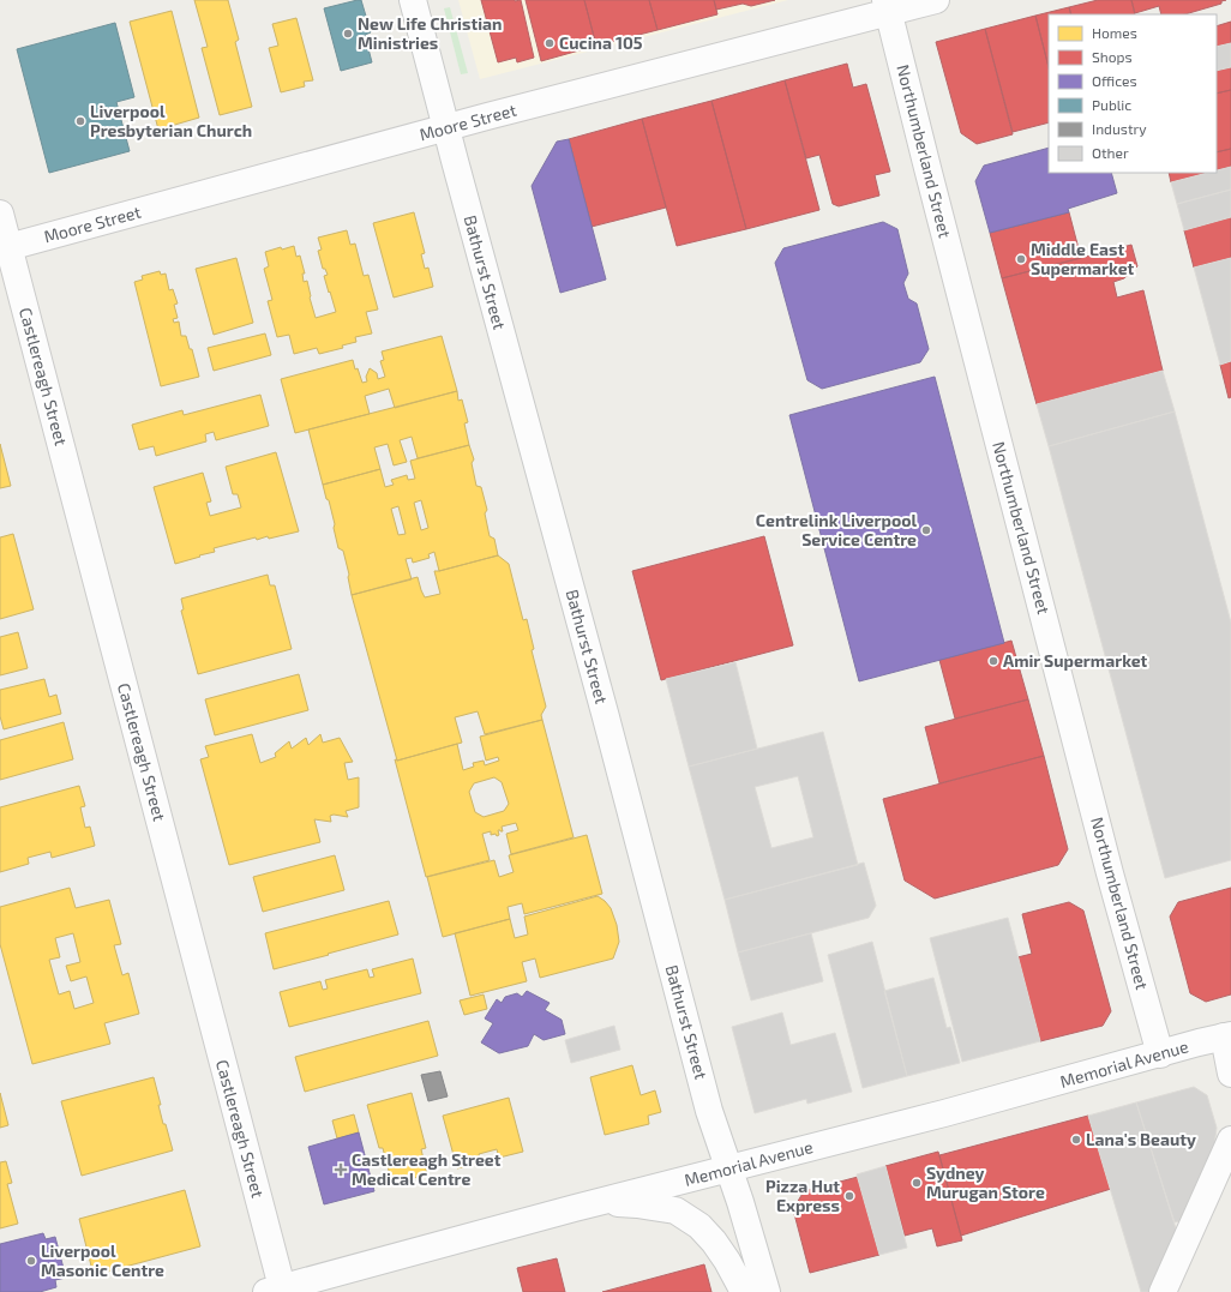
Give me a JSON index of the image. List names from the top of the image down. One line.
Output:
{"streets":{"street":["Moore Street","Northumberland Street","Bathurst Street","Castlereagh Street","Memorial Avenue"]},"crossings":[["Moore Street","Northumberland Street"],["Moore Street","Bathurst Street"],["Moore Street","Castlereagh Street"],["Northumberland Street","Memorial Avenue"],["Bathurst Street","Memorial Avenue"],["Castlereagh Street","Memorial Avenue"]],"places":{"other":["New Life Christian Ministries","Cucina 105","Liverpool Presbyterian Church","Middle East Supermarket","Centrelink Liverpool Service Centre","Amir Supermarket","Lana's Beauty","Sydney Murugan Store","Pizza Hut Express","Liverpool Masonic Centre"],"health":["Castlereagh Street Medical Centre"]},"legend":["Homes","Shops","Offices","Public","Industry","Other"]}
